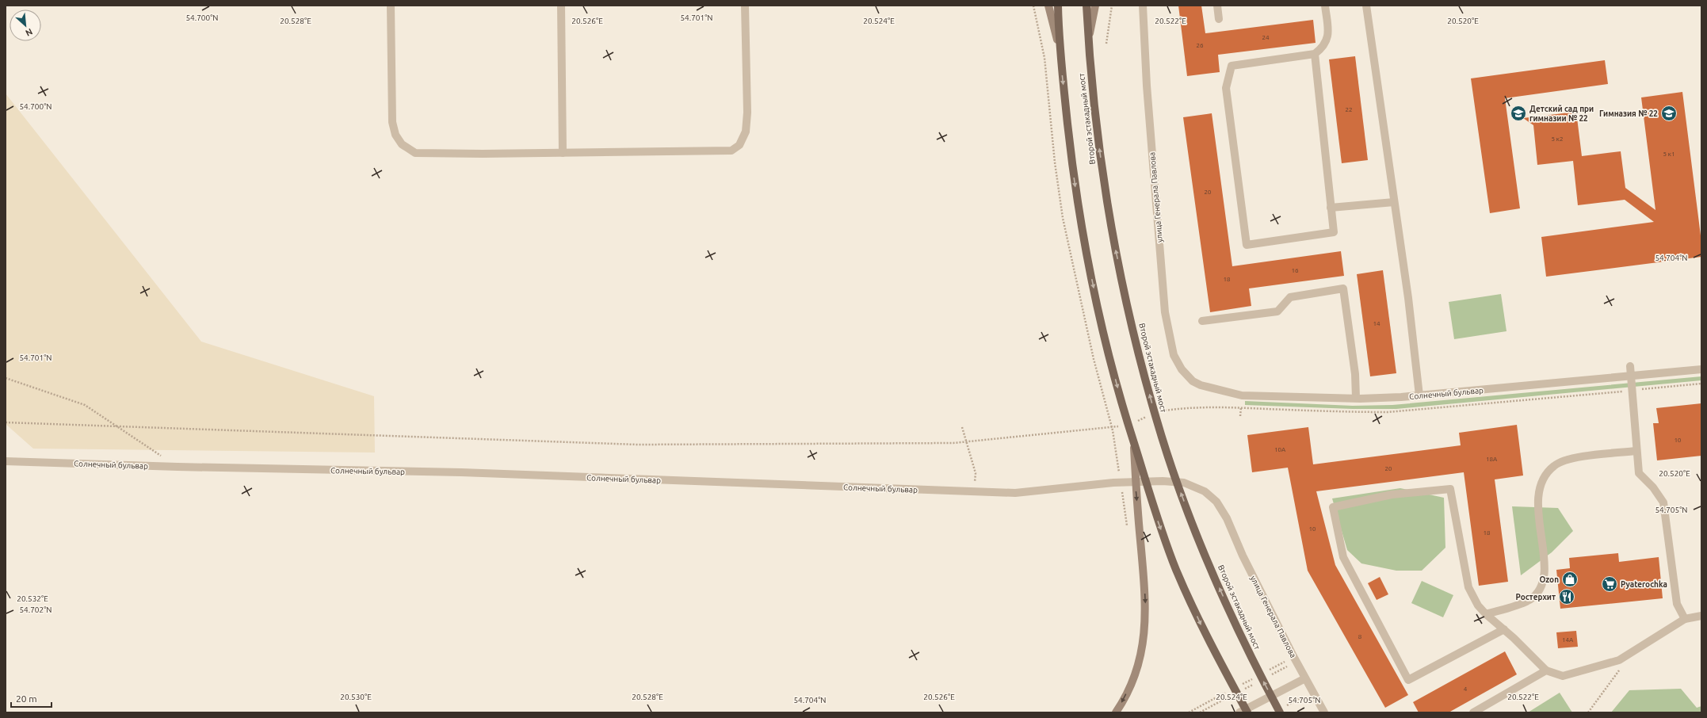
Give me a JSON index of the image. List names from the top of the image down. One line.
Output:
{"streets":{"main road":["Второй эстакадный мост"],"street":["улица Генерала Павлова","Солнечный бульвар"]},"crossings":[["улица Генерала Павлова","Солнечный бульвар"]],"places":{"school or university":["Детский сад при гимназии № 22","Гимназия № 22"],"shop":["Ozon"],"supermarket":["Pyaterochka"],"restaurant":["Ростерхит"]},"house_numbers":["24","26","22","5 к2","5 к1","20","16","18","14","10","10А","18А","20","10","18","8","14А","4"],"scale_bar":"20 m","north":"bottom right","coordinates":["54.700°N","54.701°N","20.528°E","20.526°E","20.524°E","20.522°E","20.520°E","54.704°N","54.705°N","20.532°E","54.702°N","20.530°E"]}
